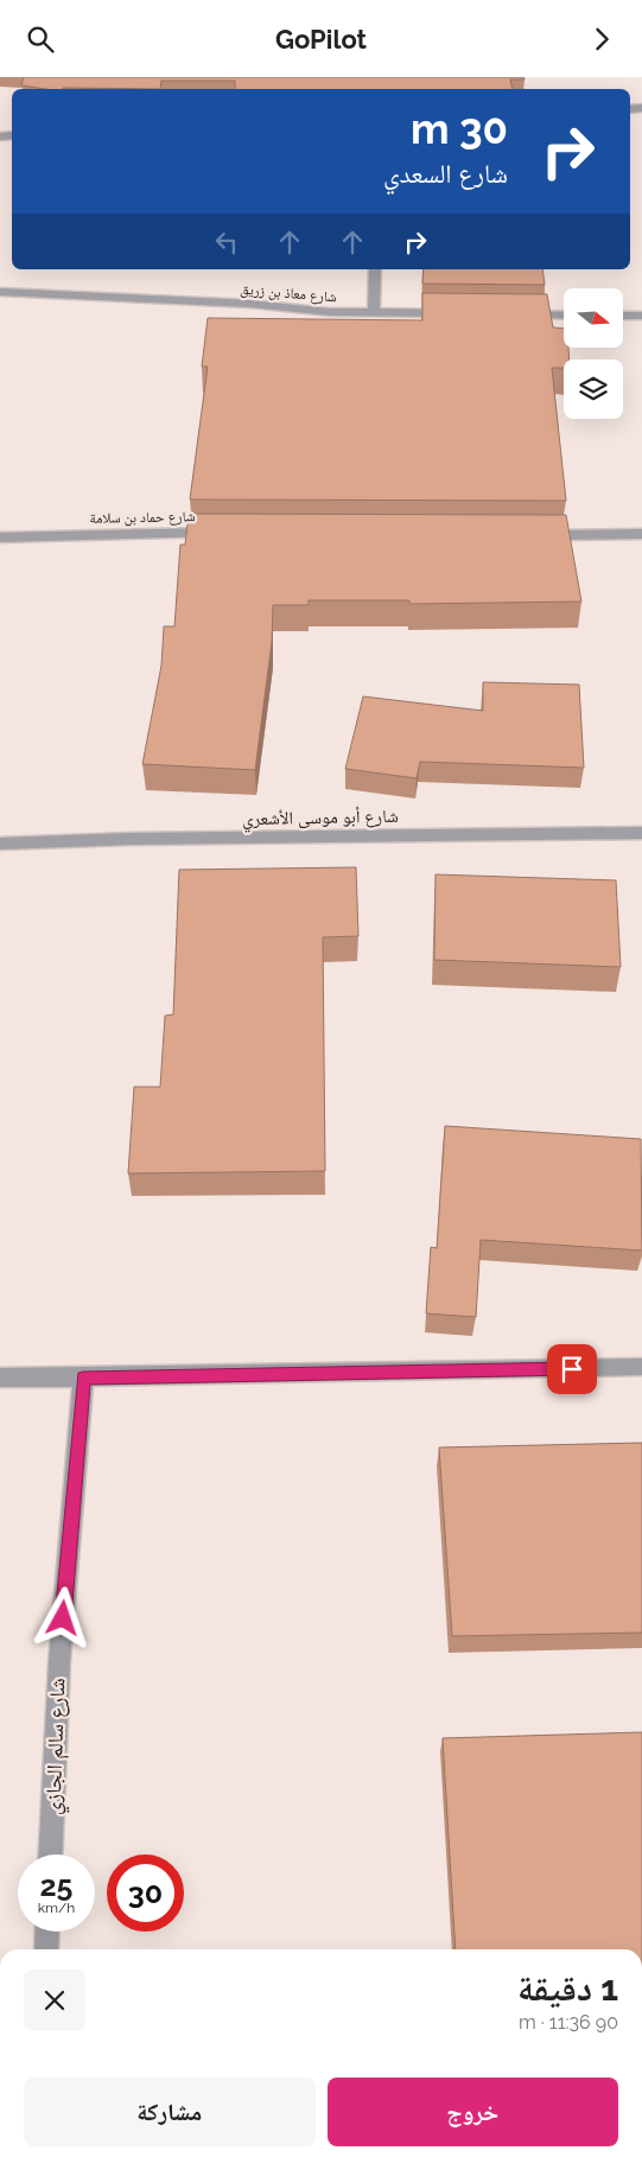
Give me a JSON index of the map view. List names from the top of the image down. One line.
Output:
{"streets":{"street":["شارع معاذ بن زريق","شارع حماد بن سلامة","شارع أبو موسى الأشعري","شارع سالم الجازي"]},"north":"right","page":{"header":"GoPilot","turn":["30 m","شارع السعدي"],"speed":"25 km/h","limit":"30","heading":["1 دقيقة","90 m · 11:36"],"buttons":["خروج","مشاركة"]}}
